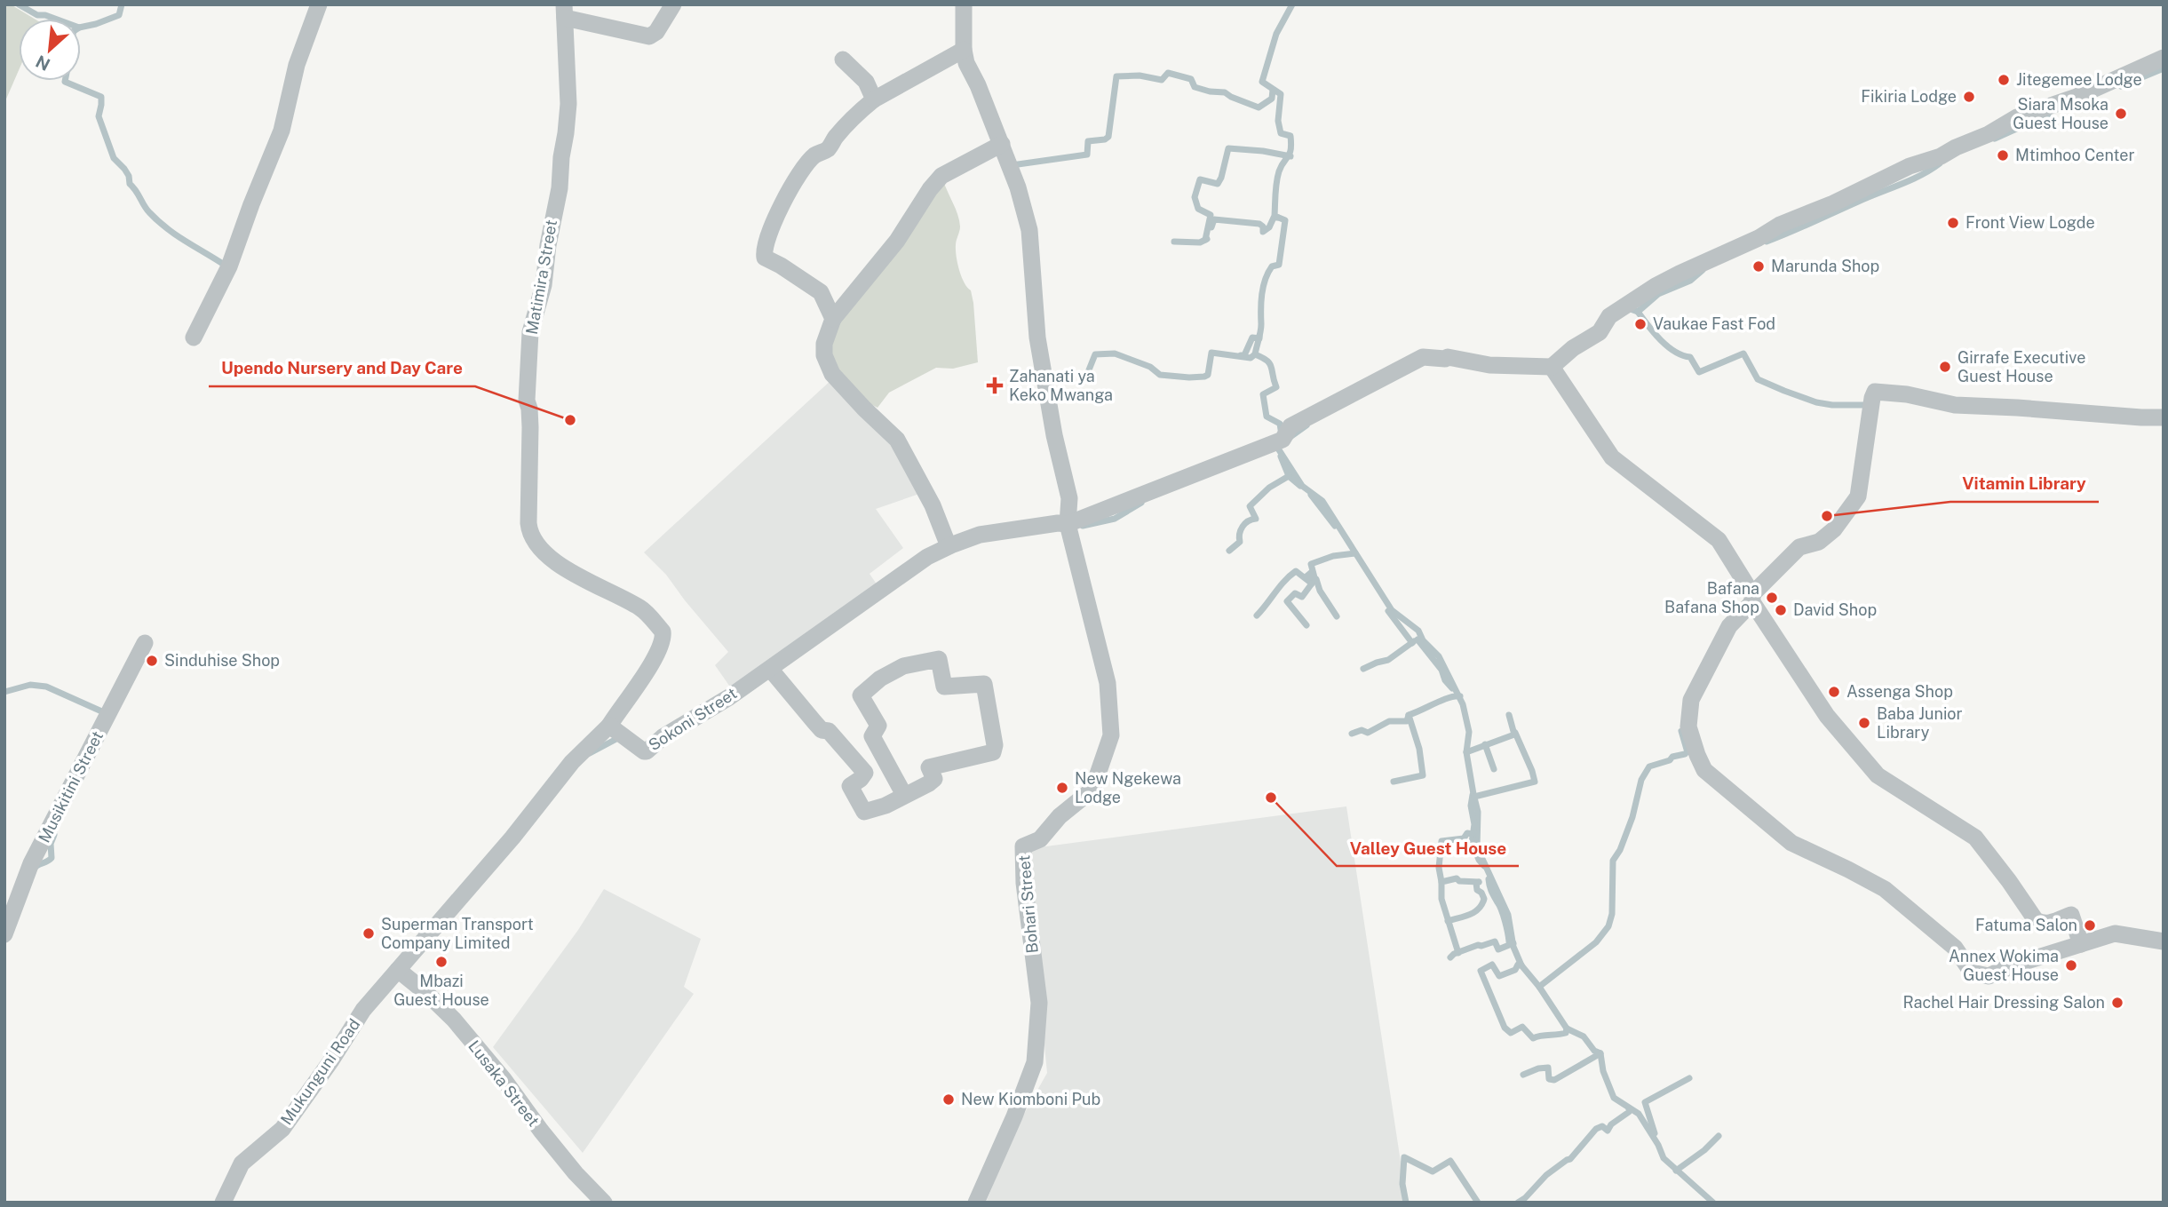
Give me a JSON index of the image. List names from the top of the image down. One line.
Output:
{"streets":{"street":["Matimira Street","Sokoni Street","Musikitini Street","Bohari Street","Mukunguni Road","Lusaka Street"]},"crossings":[["Matimira Street","Sokoni Street"],["Sokoni Street","Bohari Street"],["Mukunguni Road","Lusaka Street"]],"places":{"other":["Jitegemee Lodge","Fikiria Lodge","Siara Msoka Guest House","Mtimhoo Center","Front View Logde","Marunda Shop","Vaukae Fast Fod","Girrafe Executive Guest House","Upendo Nursery and Day Care","Vitamin Library","Bafana Bafana Shop","David Shop","Sinduhise Shop","Assenga Shop","Baba Junior Library","New Ngekewa Lodge","Valley Guest House","Fatuma Salon","Superman Transport Company Limited","Mbazi Guest House","Annex Wokima Guest House","Rachel Hair Dressing Salon","New Kiomboni Pub"],"health":["Zahanati ya Keko Mwanga"]},"north":"bottom left"}
